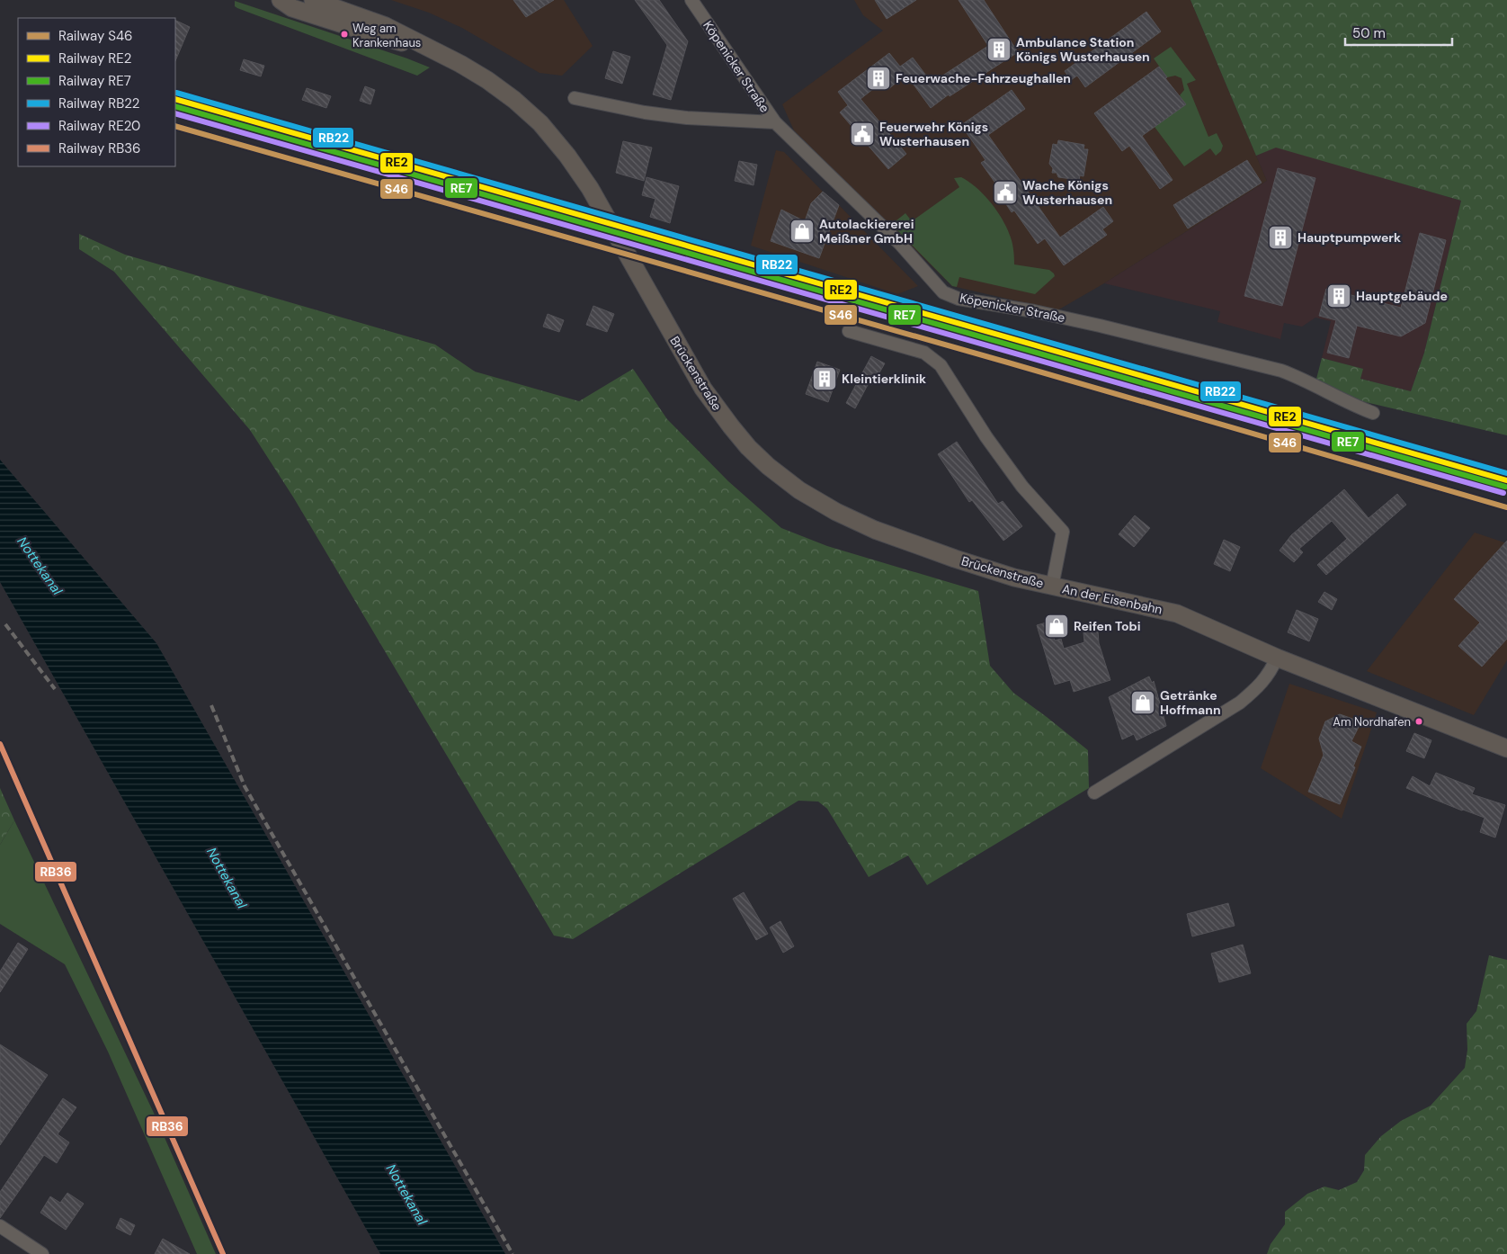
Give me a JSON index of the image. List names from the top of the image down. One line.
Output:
{"streets":{"main road":["Brückenstraße","An der Eisenbahn"],"street":["Köpenicker Straße"]},"crossings":[["Brückenstraße","An der Eisenbahn"]],"water":["Nottekanal"],"places":{"other":["Weg am Krankenhaus","Am Nordhafen"],"building":["Ambulance Station Königs Wusterhausen","Feuerwache-Fahrzeughallen","Hauptpumpwerk","Hauptgebäude","Kleintierklinik"],"public building":["Feuerwehr Königs Wusterhausen","Wache Königs Wusterhausen"],"shop":["Autolackiererei Meißner GmbH","Reifen Tobi","Getränke Hoffmann"]},"lines":["rail line RB22","rail line RE2","rail line RE7","rail line RE20","rail line S46","rail line RB36"],"legend":["Railway S46","Railway RE2","Railway RE7","Railway RB22","Railway RE20","Railway RB36"],"scale_bar":"50 m"}
